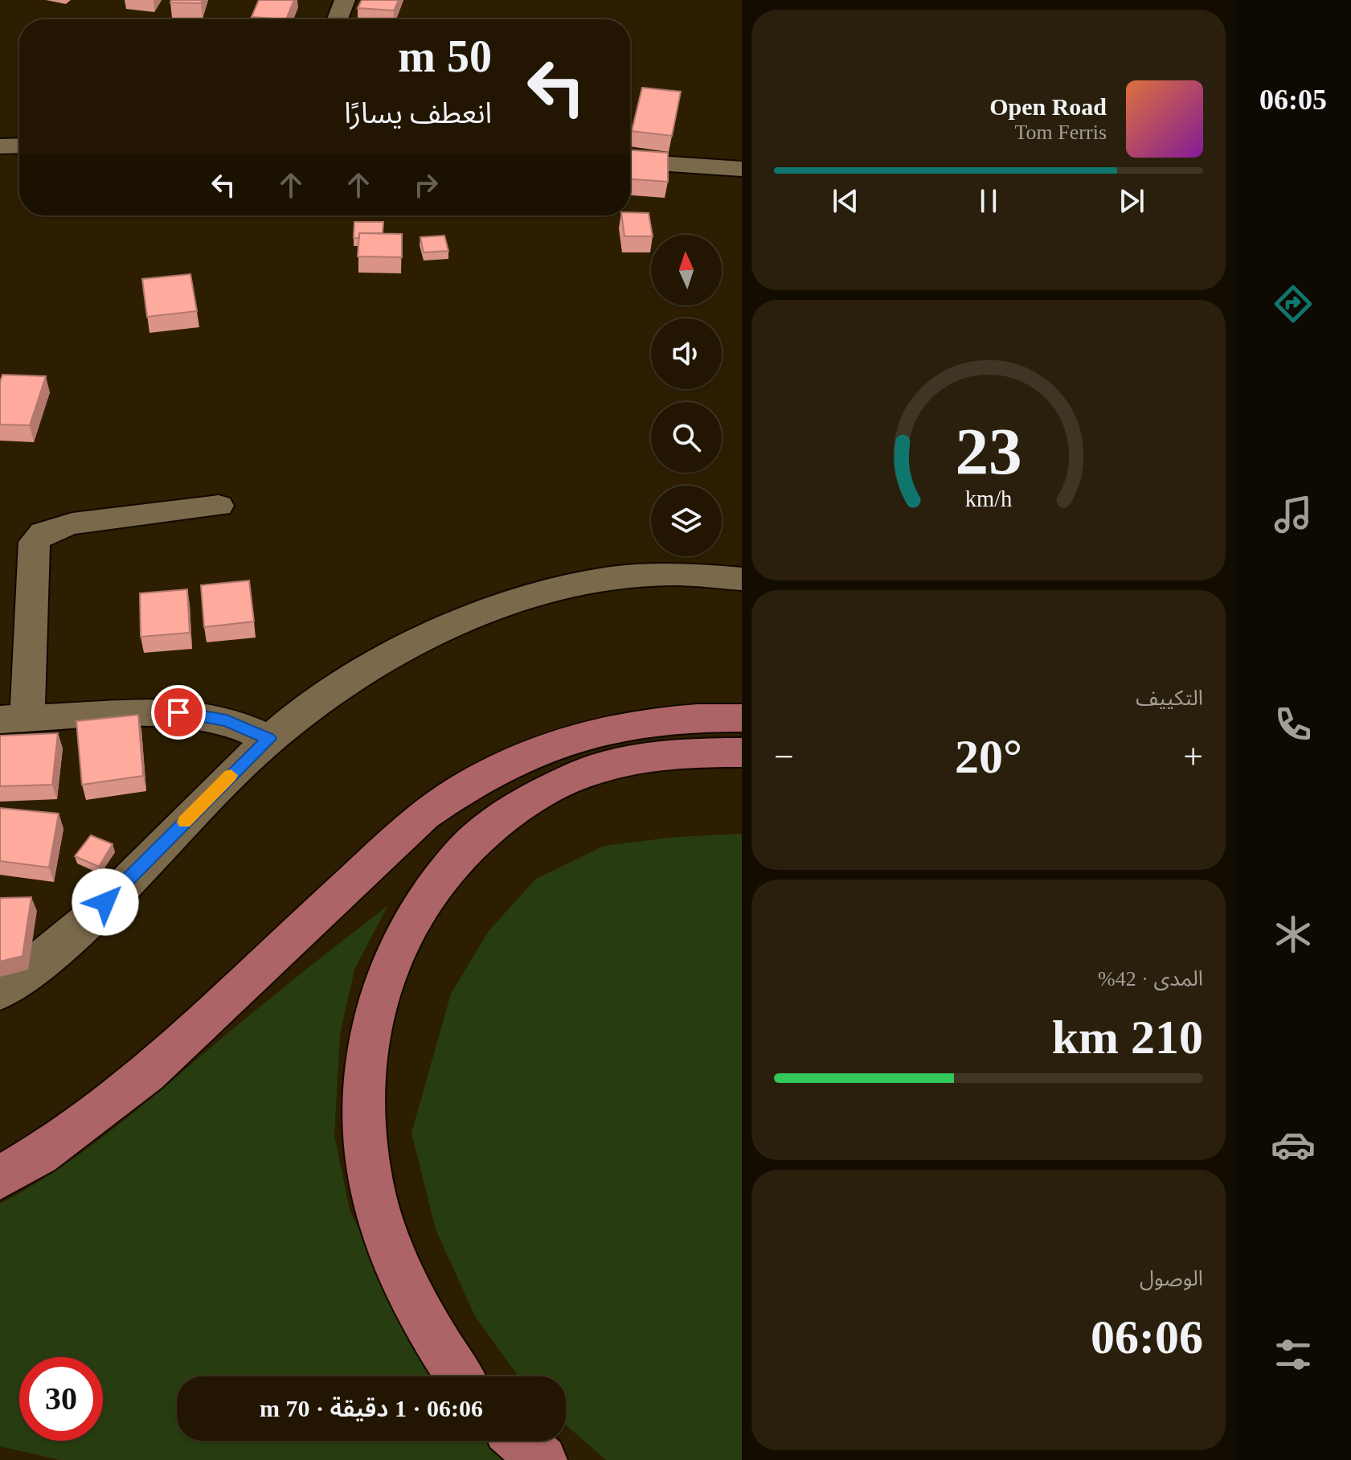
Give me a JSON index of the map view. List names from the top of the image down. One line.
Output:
{"north":"top","page":{"tabs":"06:05","turn":["50 m","انعطف يسارًا"],"song":["Open Road","Tom Ferris"],"tile":["التكييف",["المدى · 42%","210 km"],["الوصول","06:06"]],"heat":["−","20°","+"],"limit":"30","trip":"06:06 · 1 دقيقة · 70 m","gauge":["23","km/h"]}}
